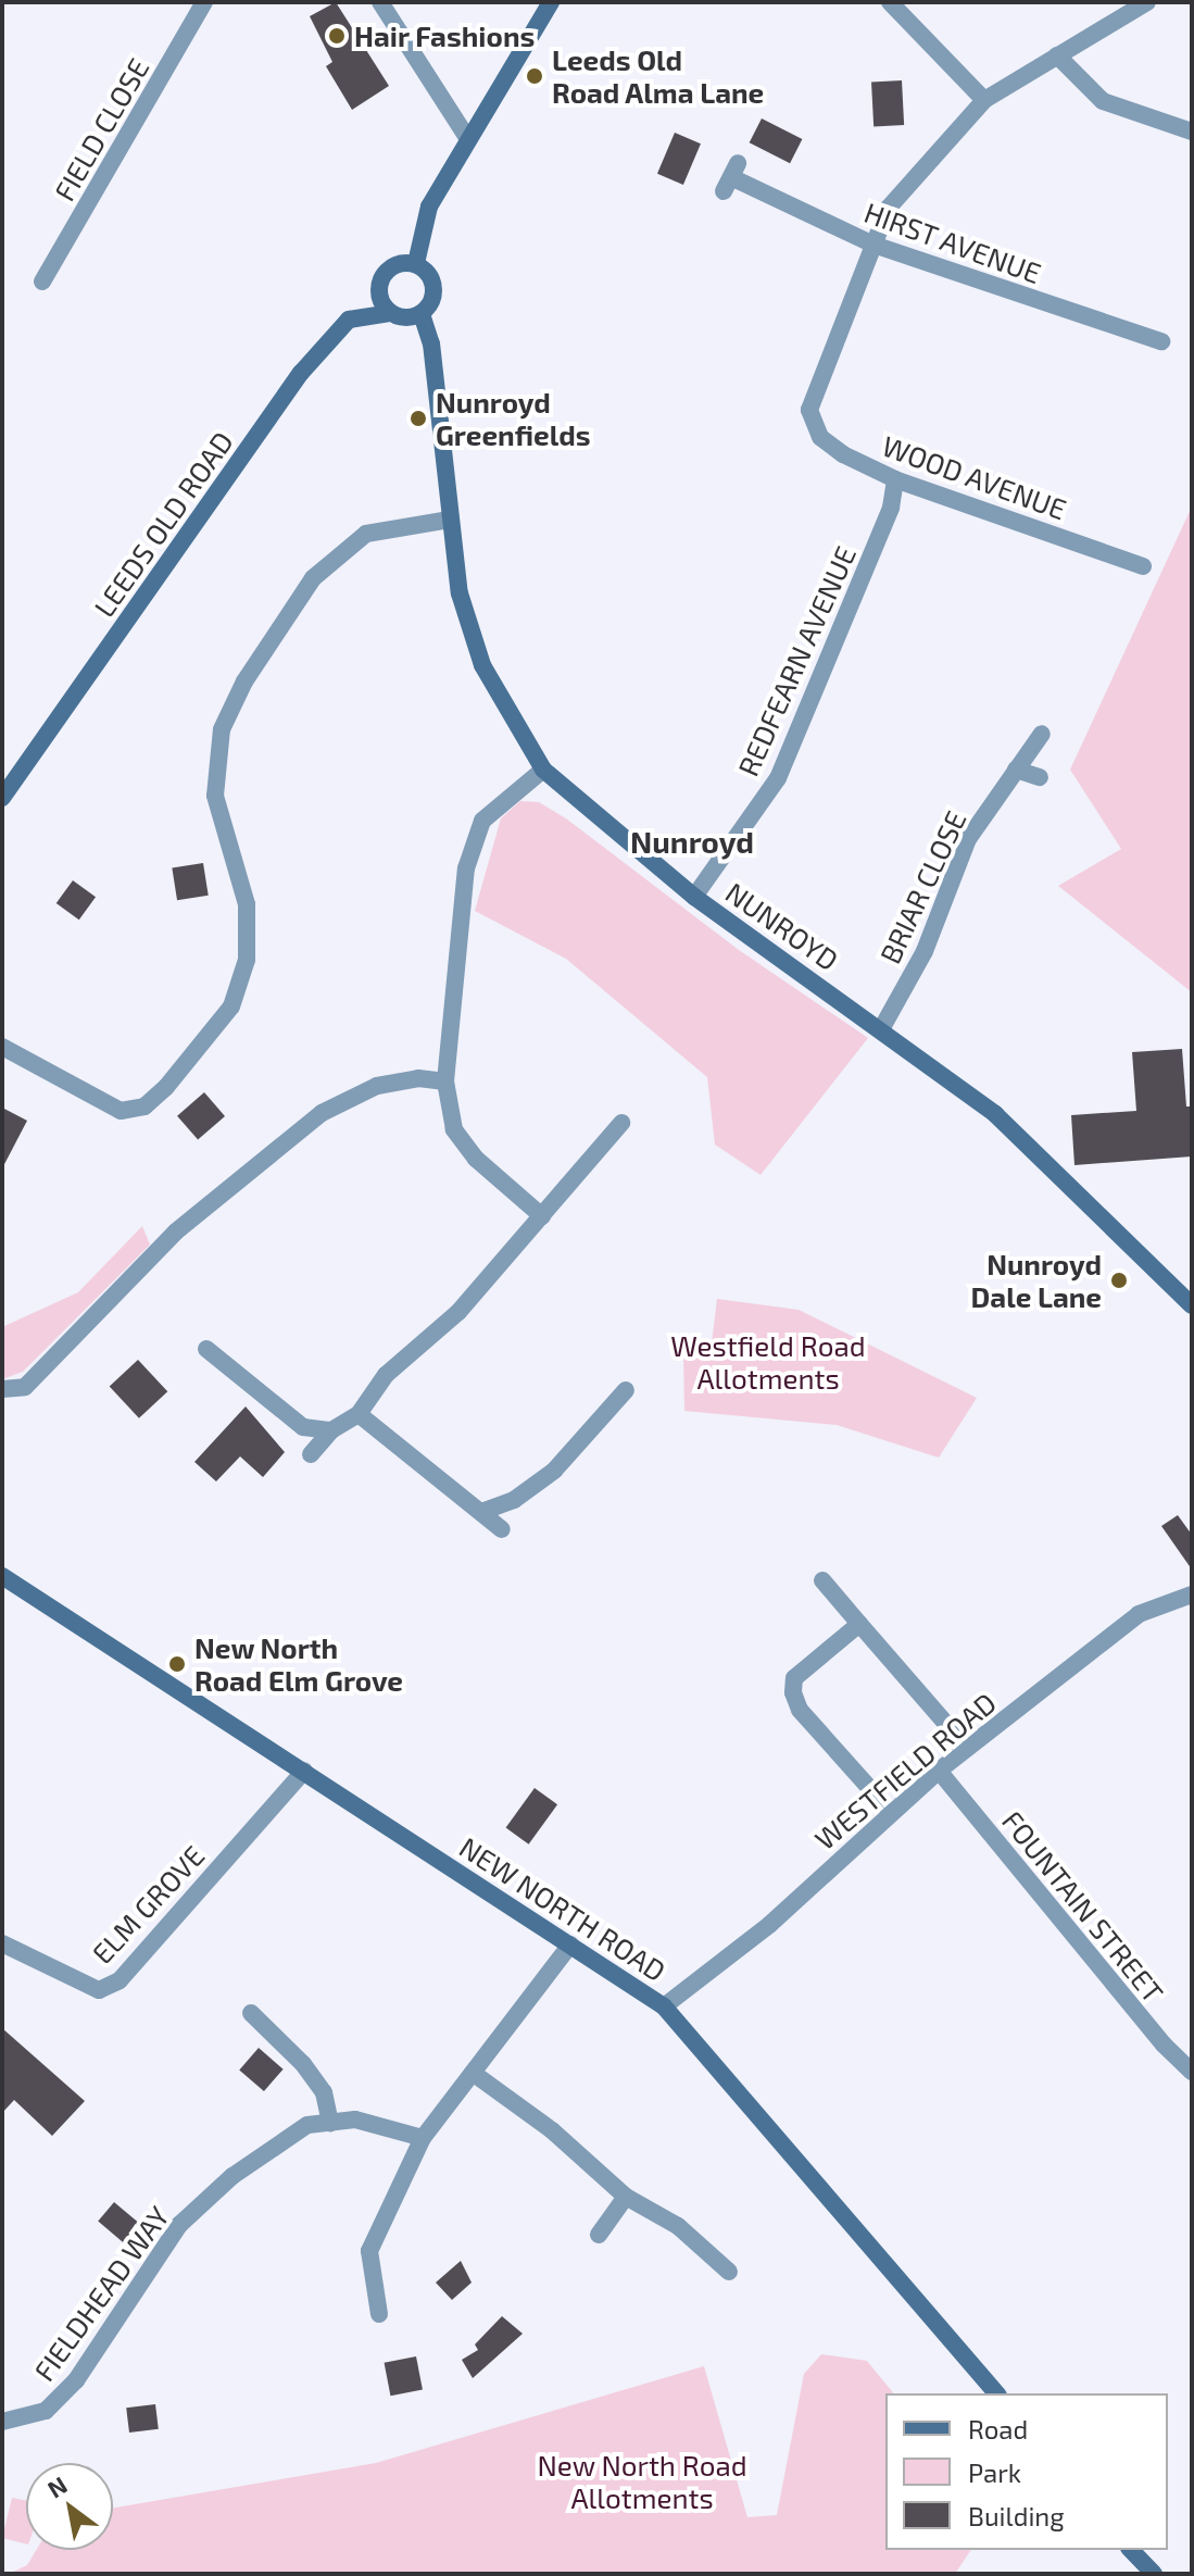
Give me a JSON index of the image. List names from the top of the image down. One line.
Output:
{"streets":{"street":["FIELD CLOSE","HIRST AVENUE","WOOD AVENUE","LEEDS OLD ROAD","REDFEARN AVENUE","BRIAR CLOSE","NUNROYD","WESTFIELD ROAD","ELM GROVE","FOUNTAIN STREET","NEW NORTH ROAD","FIELDHEAD WAY"]},"crossings":[["HIRST AVENUE","WOOD AVENUE"],["WOOD AVENUE","REDFEARN AVENUE"],["LEEDS OLD ROAD","NUNROYD"],["REDFEARN AVENUE","NUNROYD"],["BRIAR CLOSE","NUNROYD"],["WESTFIELD ROAD","FOUNTAIN STREET"],["WESTFIELD ROAD","NEW NORTH ROAD"],["ELM GROVE","NEW NORTH ROAD"]],"districts":["Nunroyd"],"parks":["Westfield Road Allotments","New North Road Allotments"],"places":["Hair Fashions","Leeds Old Road Alma Lane","Nunroyd Greenfields","Nunroyd Dale Lane","New North Road Elm Grove"],"legend":["Road","Park","Building"],"north":"top left"}
